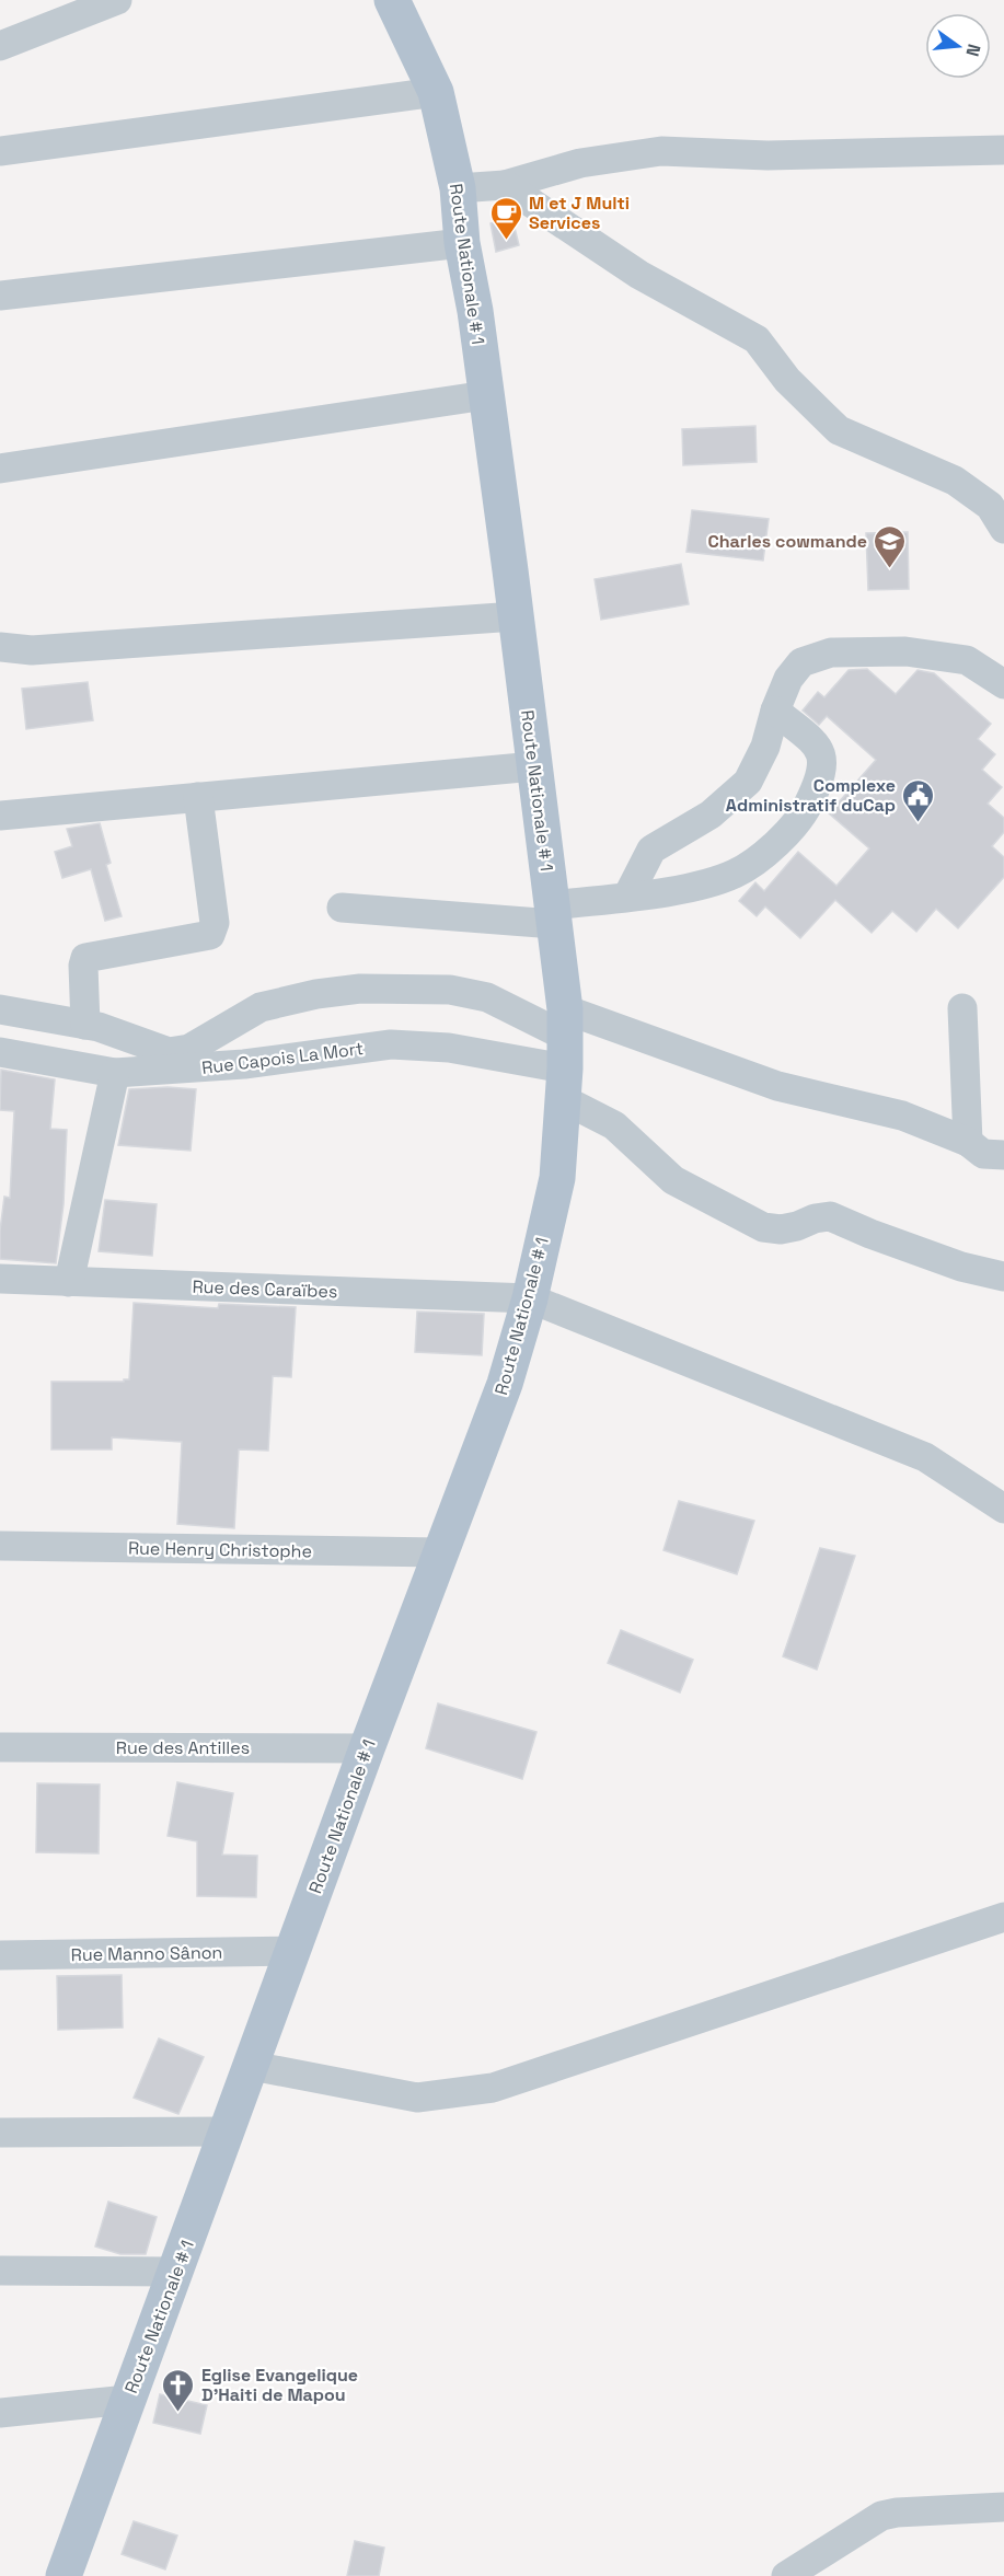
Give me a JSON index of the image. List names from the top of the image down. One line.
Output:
{"streets":{"main road":["Route Nationale # 1"],"street":["Rue Capois La Mort","Rue des Caraïbes","Rue Henry Christophe","Rue des Antilles","Rue Manno Sânon"]},"crossings":[["Route Nationale # 1","Rue Capois La Mort"],["Route Nationale # 1","Rue des Caraïbes"],["Route Nationale # 1","Rue Henry Christophe"],["Route Nationale # 1","Rue des Antilles"],["Route Nationale # 1","Rue Manno Sânon"]],"places":{"cafe":["M et J Multi Services"],"school or university":["Charles cowmande"],"public building":["Complexe Administratif duCap"],"church":["Eglise Evangelique D'Haiti de Mapou"]},"north":"right"}
